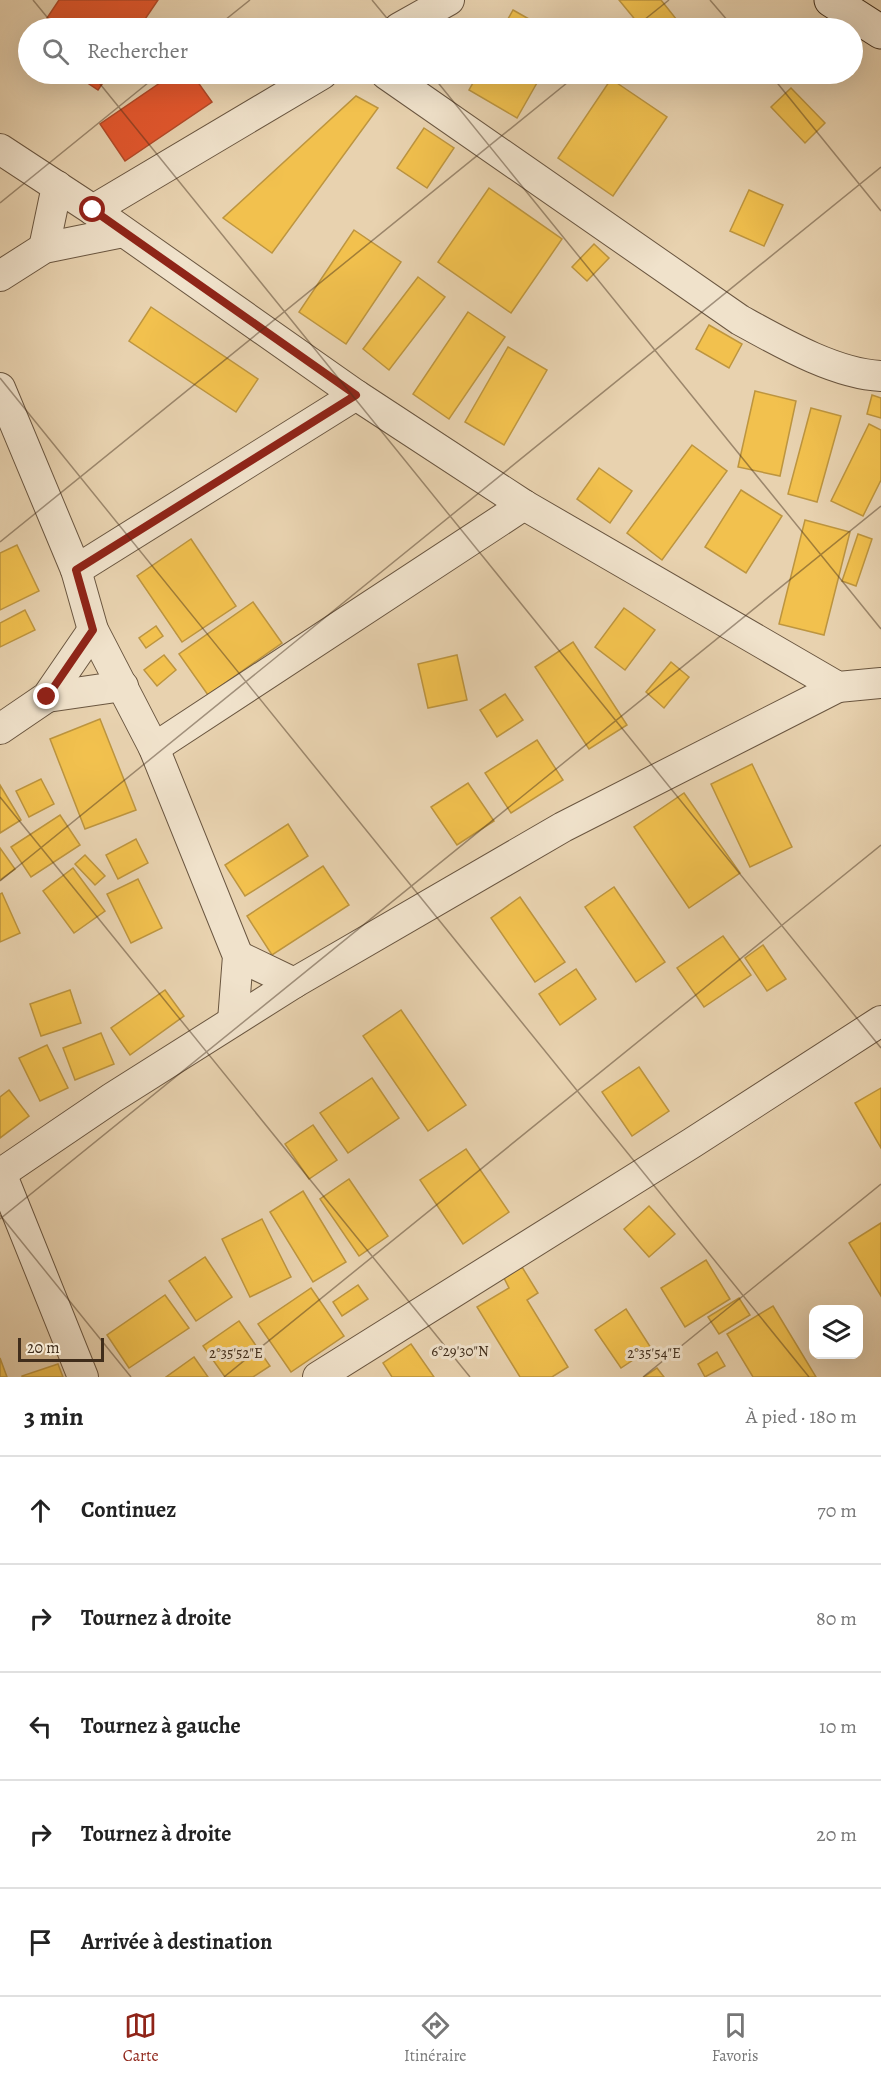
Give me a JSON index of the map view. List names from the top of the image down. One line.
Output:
{"scale_bar":"20 m","page":{"search":"Rechercher","scale":"20 m","heading":["3 min","À pied · 180 m"],"list":[["Continuez","70 m"],["Tournez à droite","80 m"],["Tournez à gauche","10 m"],["Tournez à droite","20 m"],"Arrivée à destination"],"nav":["Carte","Itinéraire","Favoris"]},"coordinates":["6°29'30\"N","2°35'52\"E","2°35'54\"E"]}
